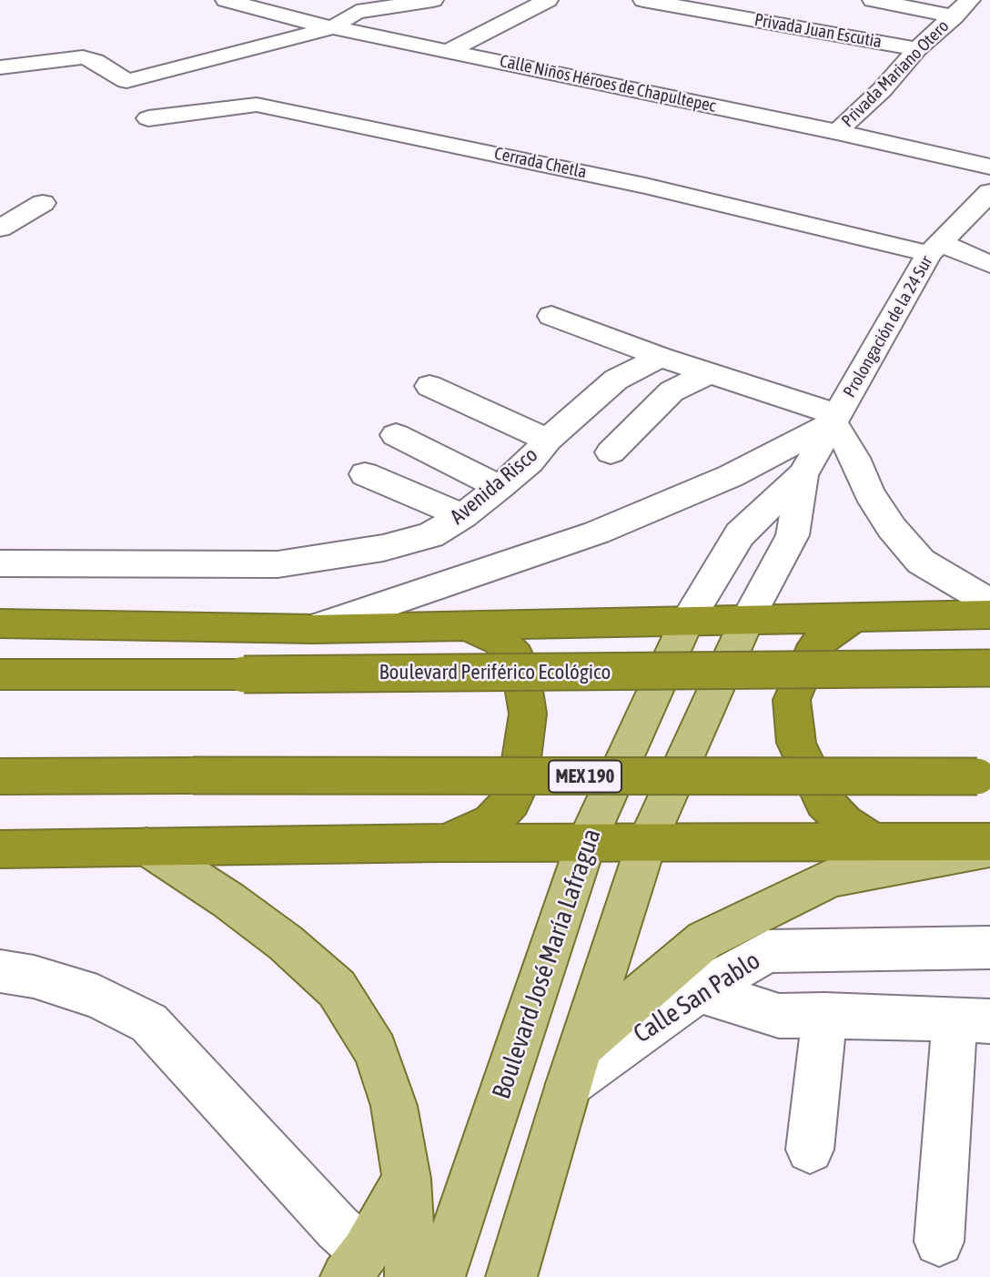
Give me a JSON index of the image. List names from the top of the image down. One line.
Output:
{"streets":{"highway":["Boulevard Periférico Ecológico","MEX 190"],"main road":["Boulevard José María Lafragua"],"street":["Privada Juan Escutia","Privada Mariano Otero","Calle Niños Héroes de Chapultepec","Cerrada Chetla","Prolongación de la 24 Sur","Avenida Risco","Calle San Pablo"]},"crossings":[["Privada Juan Escutia","Privada Mariano Otero"],["Privada Mariano Otero","Calle Niños Héroes de Chapultepec"],["Cerrada Chetla","Prolongación de la 24 Sur"],["Prolongación de la 24 Sur","Boulevard José María Lafragua"]]}
